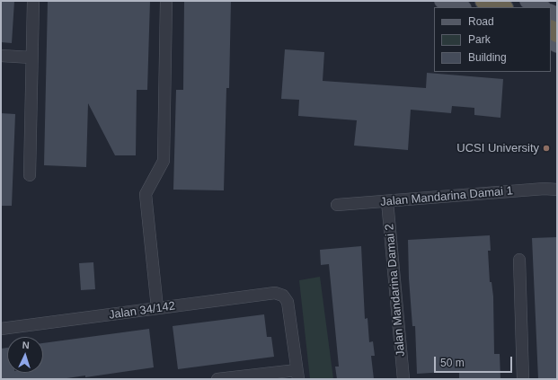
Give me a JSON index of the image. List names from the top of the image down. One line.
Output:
{"streets":{"street":["Jalan Mandarina Damai 1","Jalan Mandarina Damai 2","Jalan 34/142"]},"crossings":[["Jalan Mandarina Damai 1","Jalan Mandarina Damai 2"]],"places":["UCSI University"],"legend":["Road","Park","Building"],"scale_bar":"50 m","north":"top"}
